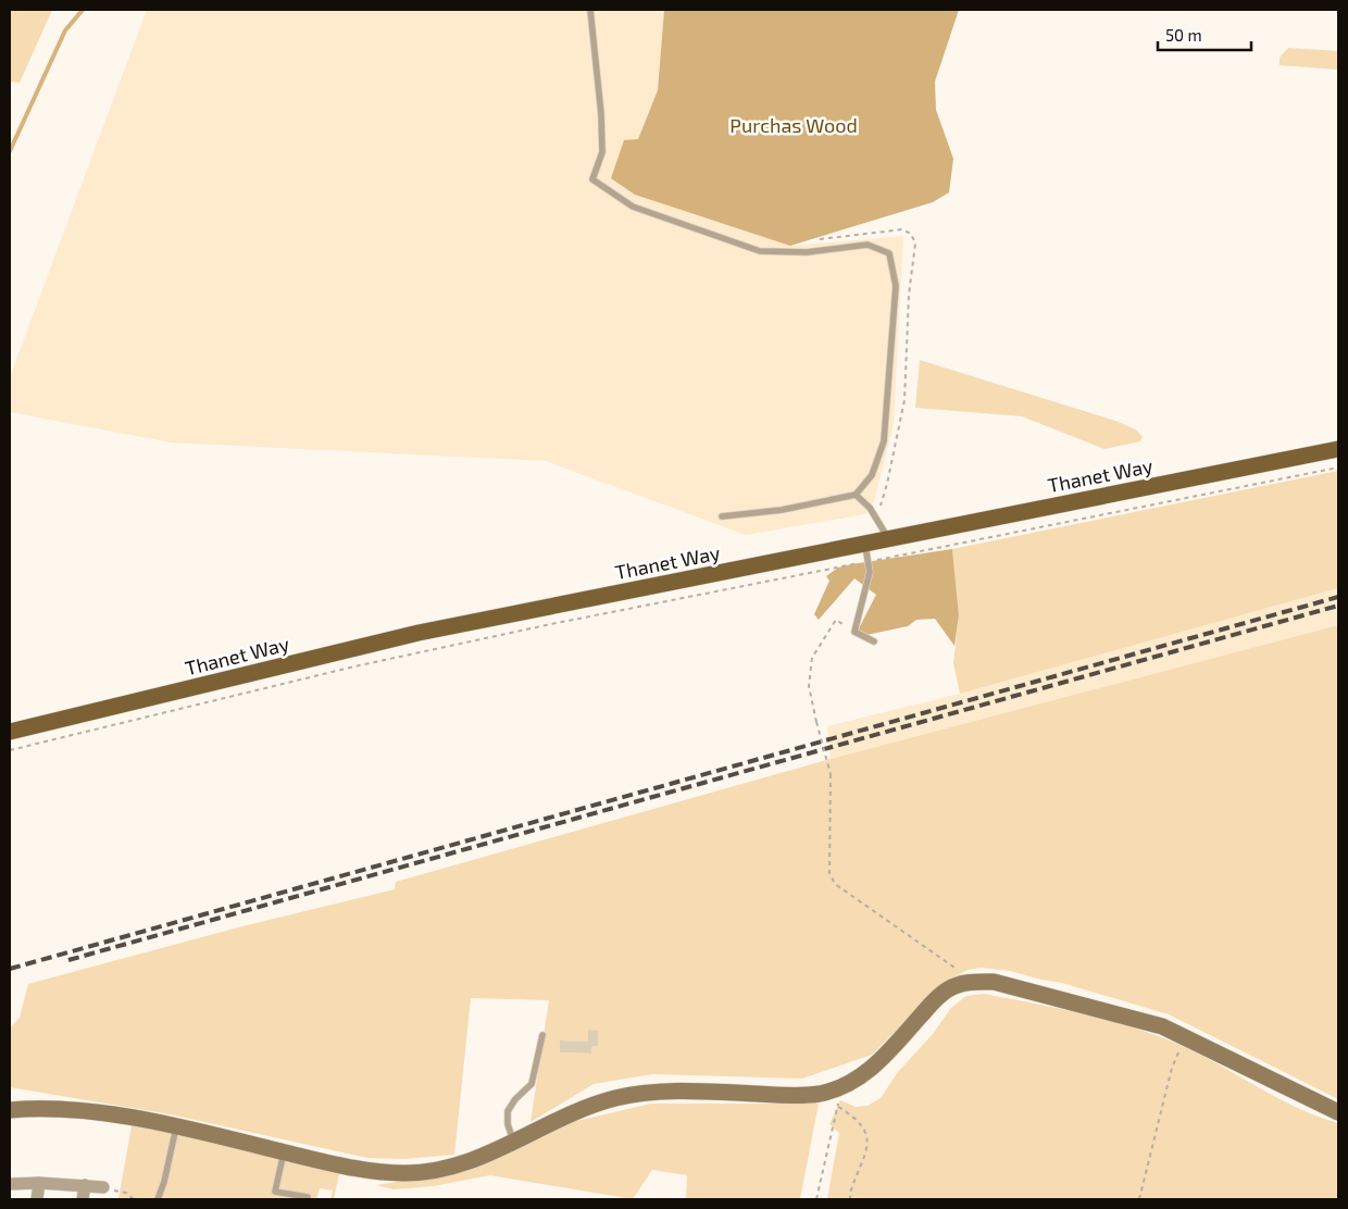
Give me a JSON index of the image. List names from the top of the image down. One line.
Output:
{"streets":{"main road":["Thanet Way"]},"parks":["Purchas Wood"],"scale_bar":"50 m"}
